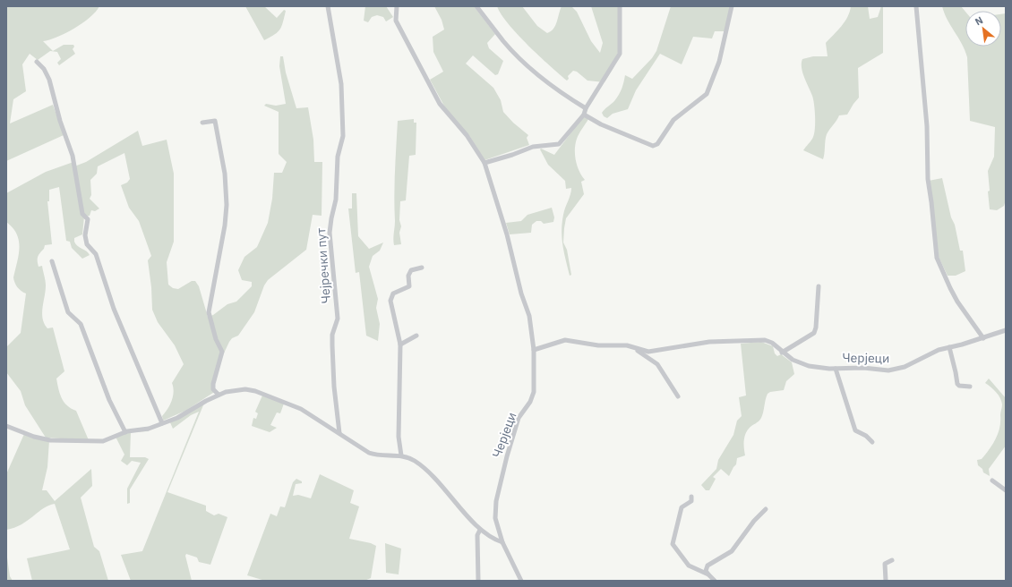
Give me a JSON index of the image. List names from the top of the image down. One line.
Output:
{"streets":{"street":["Чејречки пут","Черјеци"]},"north":"top left"}
